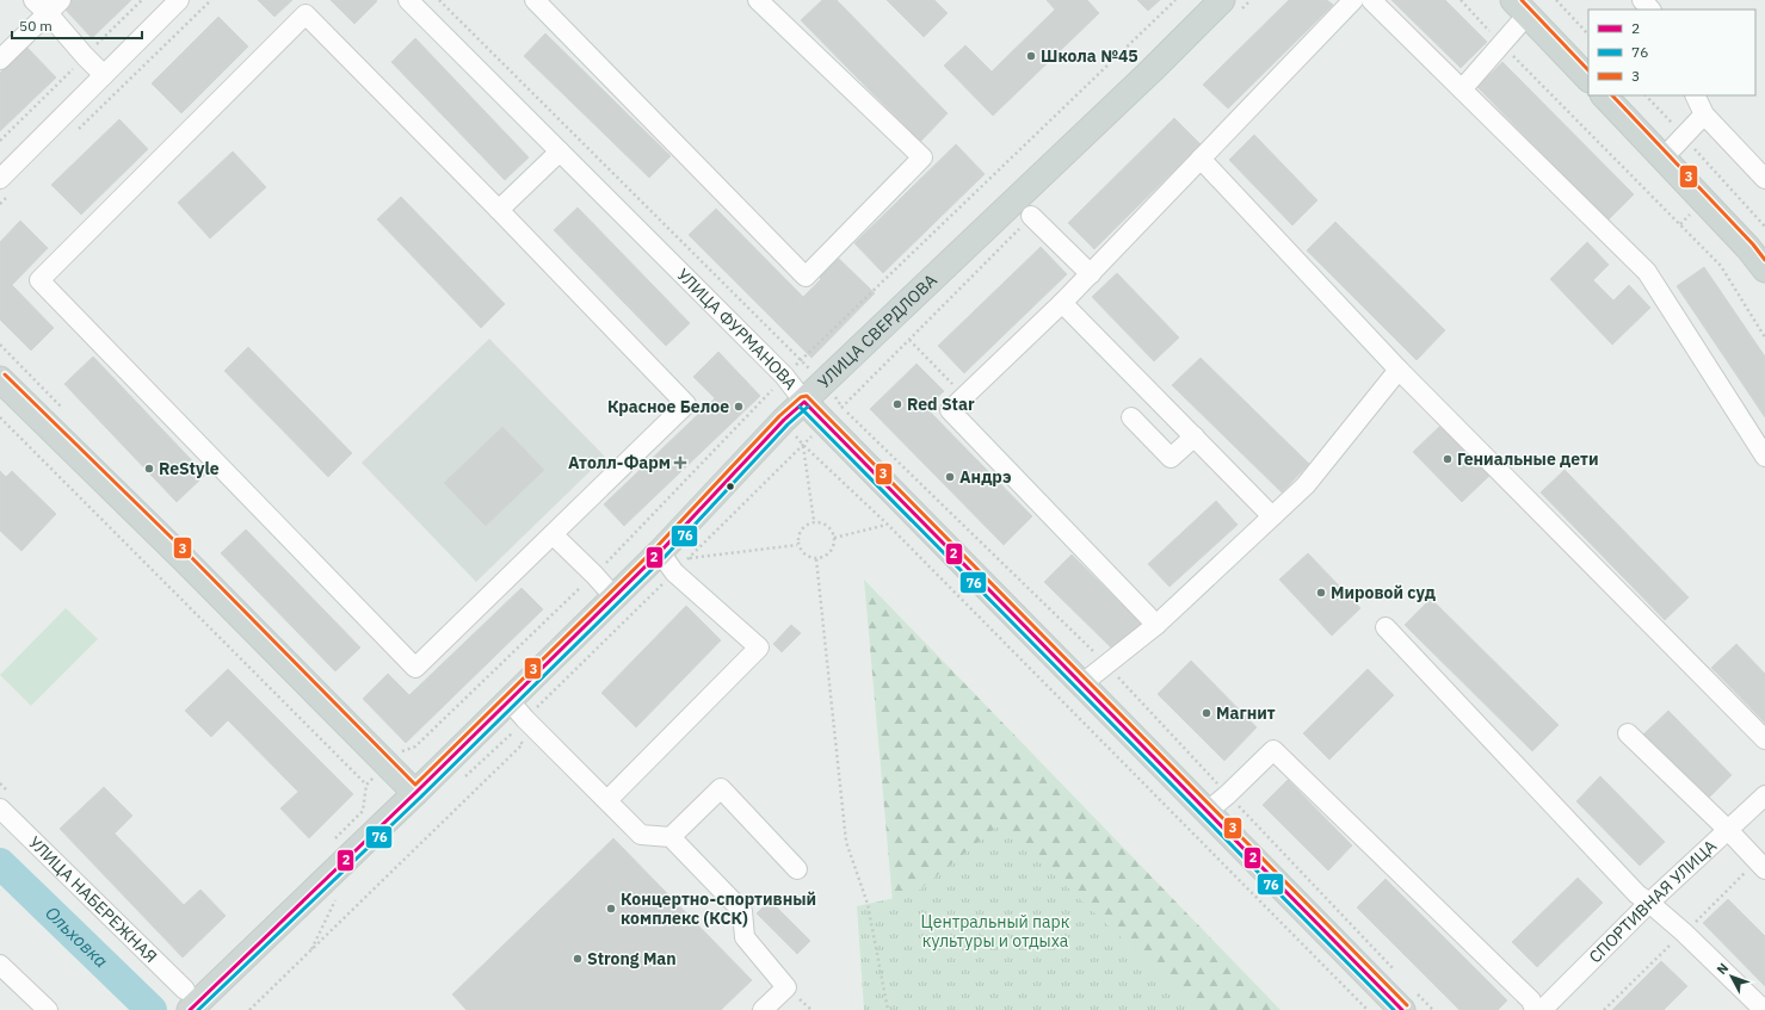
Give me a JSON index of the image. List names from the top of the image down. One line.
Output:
{"streets":{"main road":["УЛИЦА ФУРМАНОВА","УЛИЦА СВЕРДЛОВА"],"street":["УЛИЦА НАБЕРЕЖНАЯ","СПОРТИВНАЯ УЛИЦА"]},"crossings":[["УЛИЦА ФУРМАНОВА","УЛИЦА СВЕРДЛОВА"],["УЛИЦА СВЕРДЛОВА","УЛИЦА НАБЕРЕЖНАЯ"]],"water":["Ольховка"],"parks":["Центральный парк культуры и отдыха"],"places":{"other":["Школа №45","Red Star","Красное Белое","Гениальные дети","ReStyle","Андрэ","Мировой суд","Магнит","Концертно-спортивный комплекс (КСК)","Strong Man"],"health":["Атолл-Фарм"]},"lines":["transit line 3","transit line 2","transit line 76"],"legend":["2","76","3"],"scale_bar":"50 m","north":"top left"}
